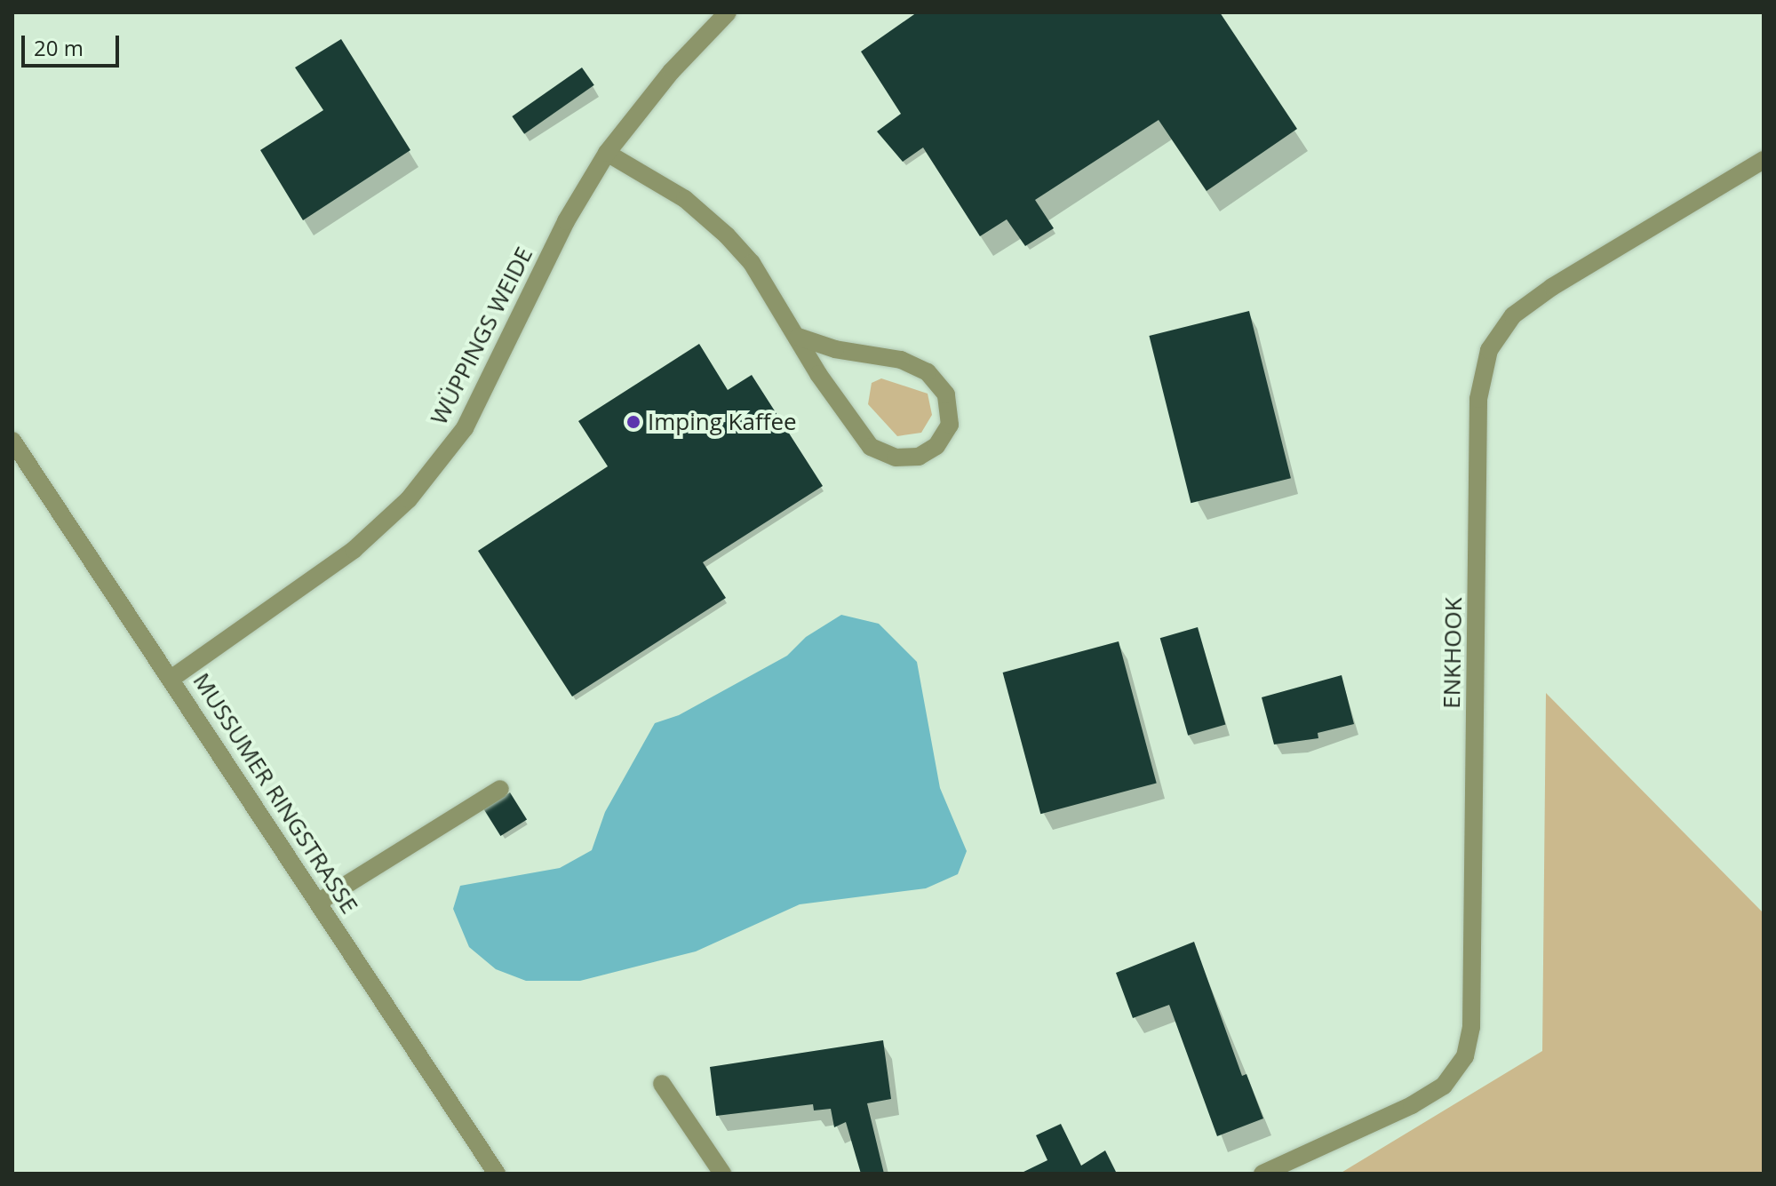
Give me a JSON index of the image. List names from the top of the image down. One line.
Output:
{"streets":{"street":["WÜPPINGS WEIDE","ENKHOOK","MUSSUMER RINGSTRASSE"]},"crossings":[["WÜPPINGS WEIDE","MUSSUMER RINGSTRASSE"]],"places":["Imping Kaffee"],"scale_bar":"20 m"}
